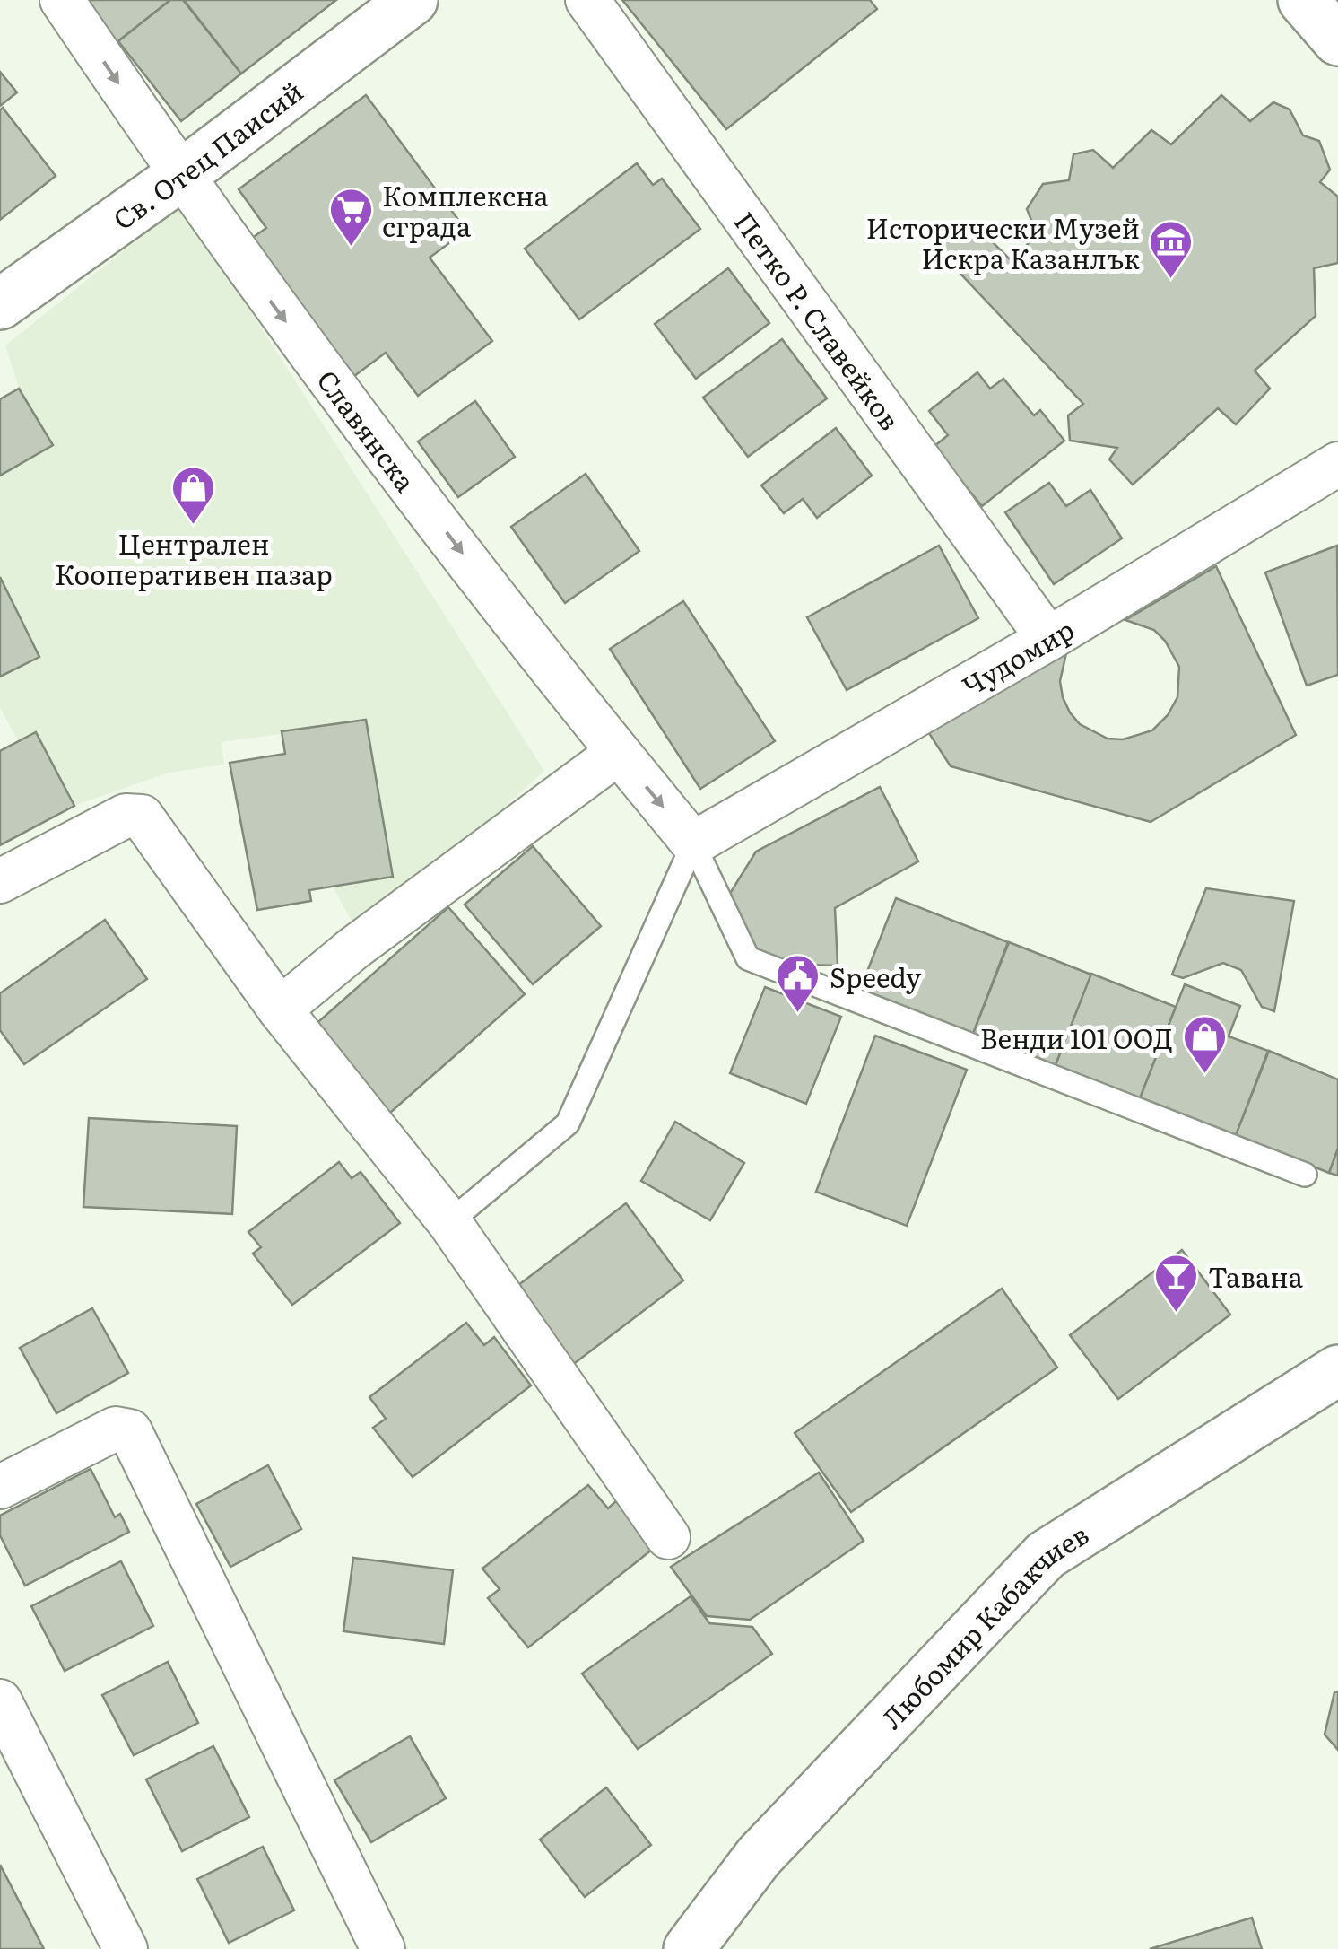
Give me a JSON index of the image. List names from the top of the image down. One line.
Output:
{"streets":{"street":["Св. Отец Паисий","Петко Р. Славейков","Славянска","Чудомир","Любомир Кабакчиев"]},"crossings":[["Св. Отец Паисий","Славянска"],["Петко Р. Славейков","Чудомир"],["Славянска","Чудомир"]],"one_way":["Славянска"],"places":{"supermarket":["Комплексна сграда"],"museum":["Исторически Музей Искра Казанлък"],"shop":["Централен Кооперативен пазар","Венди 101 ООД"],"public building":["Speedy"],"bar":["Тавана"]}}
